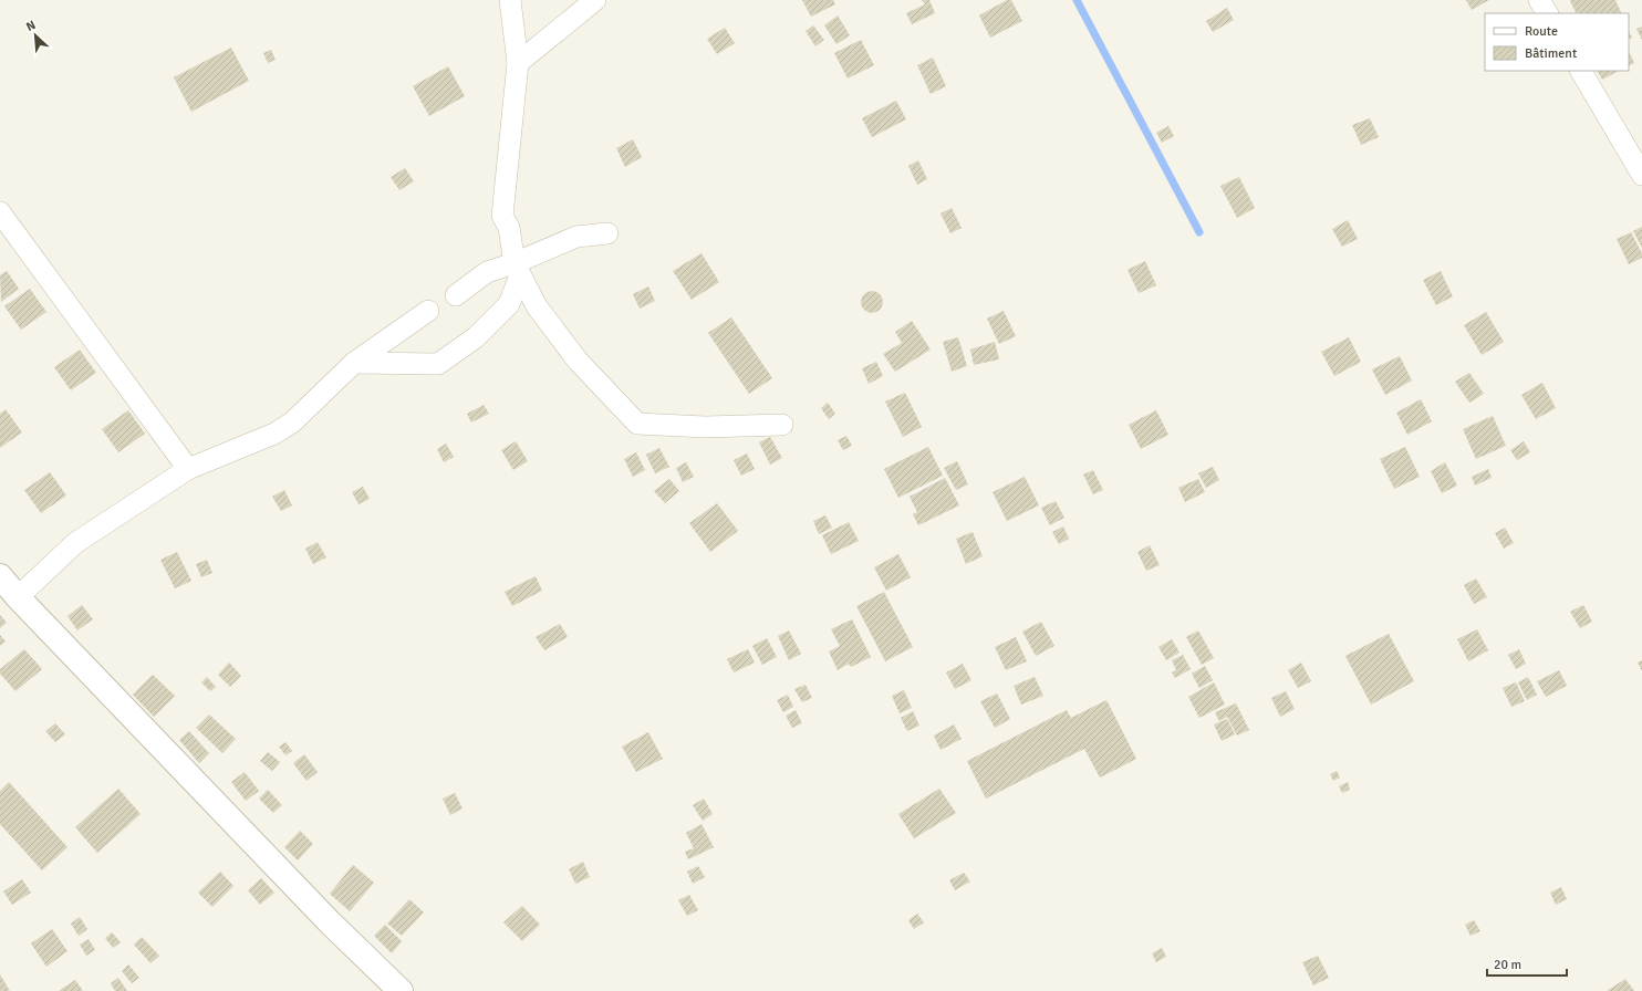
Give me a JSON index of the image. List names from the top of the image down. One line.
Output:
{"legend":["Route","Bâtiment"],"scale_bar":"20 m","north":"top left"}
